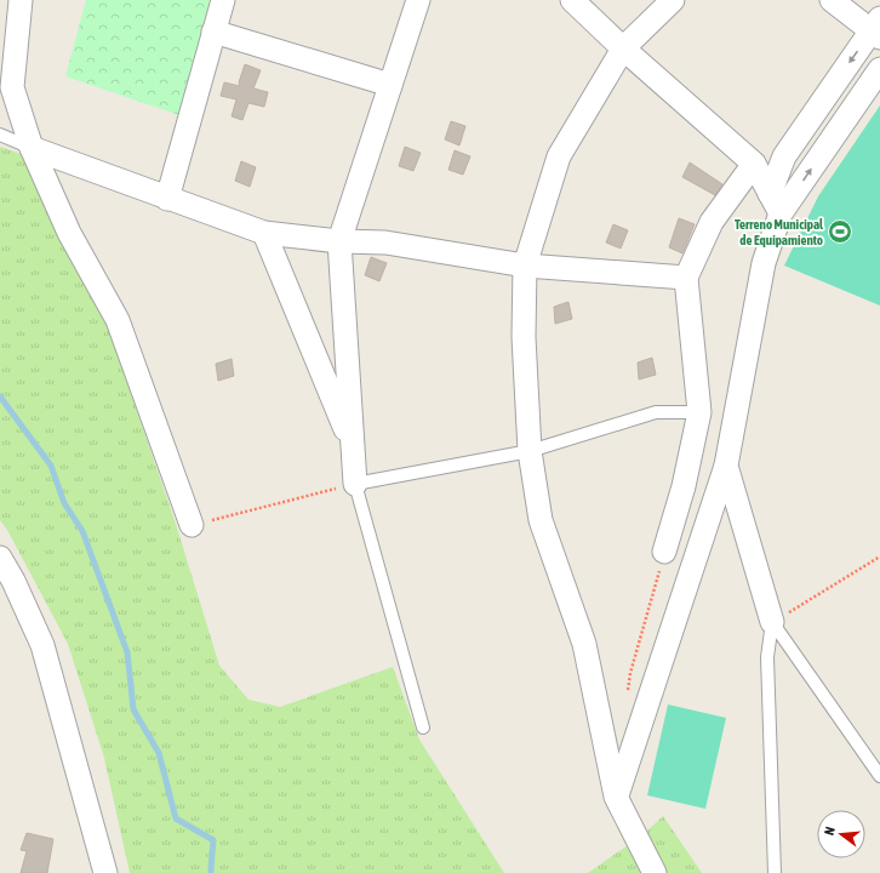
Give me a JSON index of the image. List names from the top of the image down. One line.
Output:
{"places":{"sports":["Terreno Municipal de Equipamiento"]},"north":"left"}
